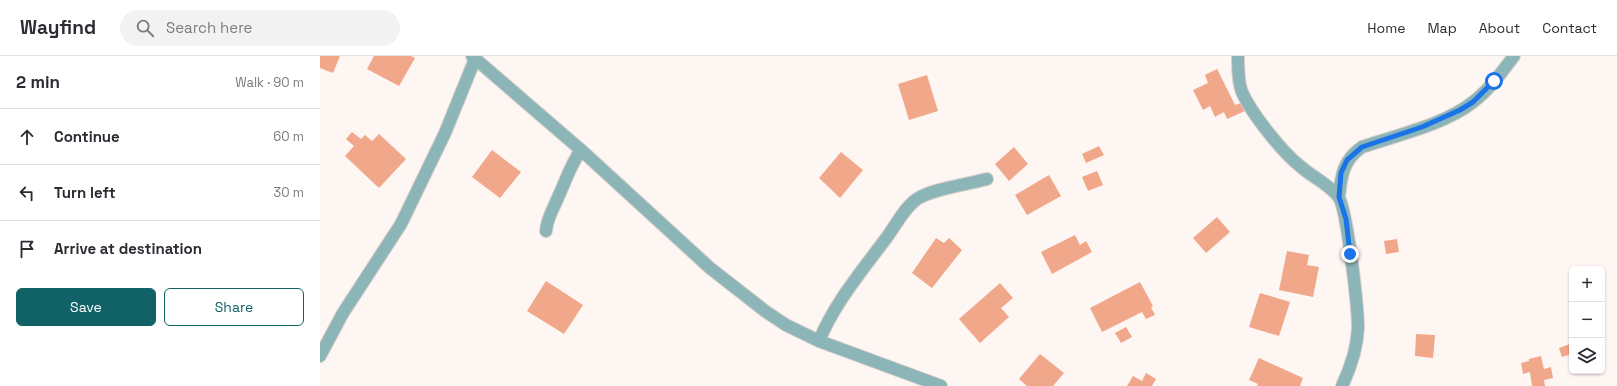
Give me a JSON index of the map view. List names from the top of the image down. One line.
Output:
{"page":{"header":"Wayfind","search":"Search here","nav":["Home","Map","About","Contact"],"heading":["2 min","Walk · 90 m"],"list":[["Continue","60 m"],["Turn left","30 m"],"Arrive at destination"],"map_buttons":["+","−"],"buttons":["Save","Share"]}}
